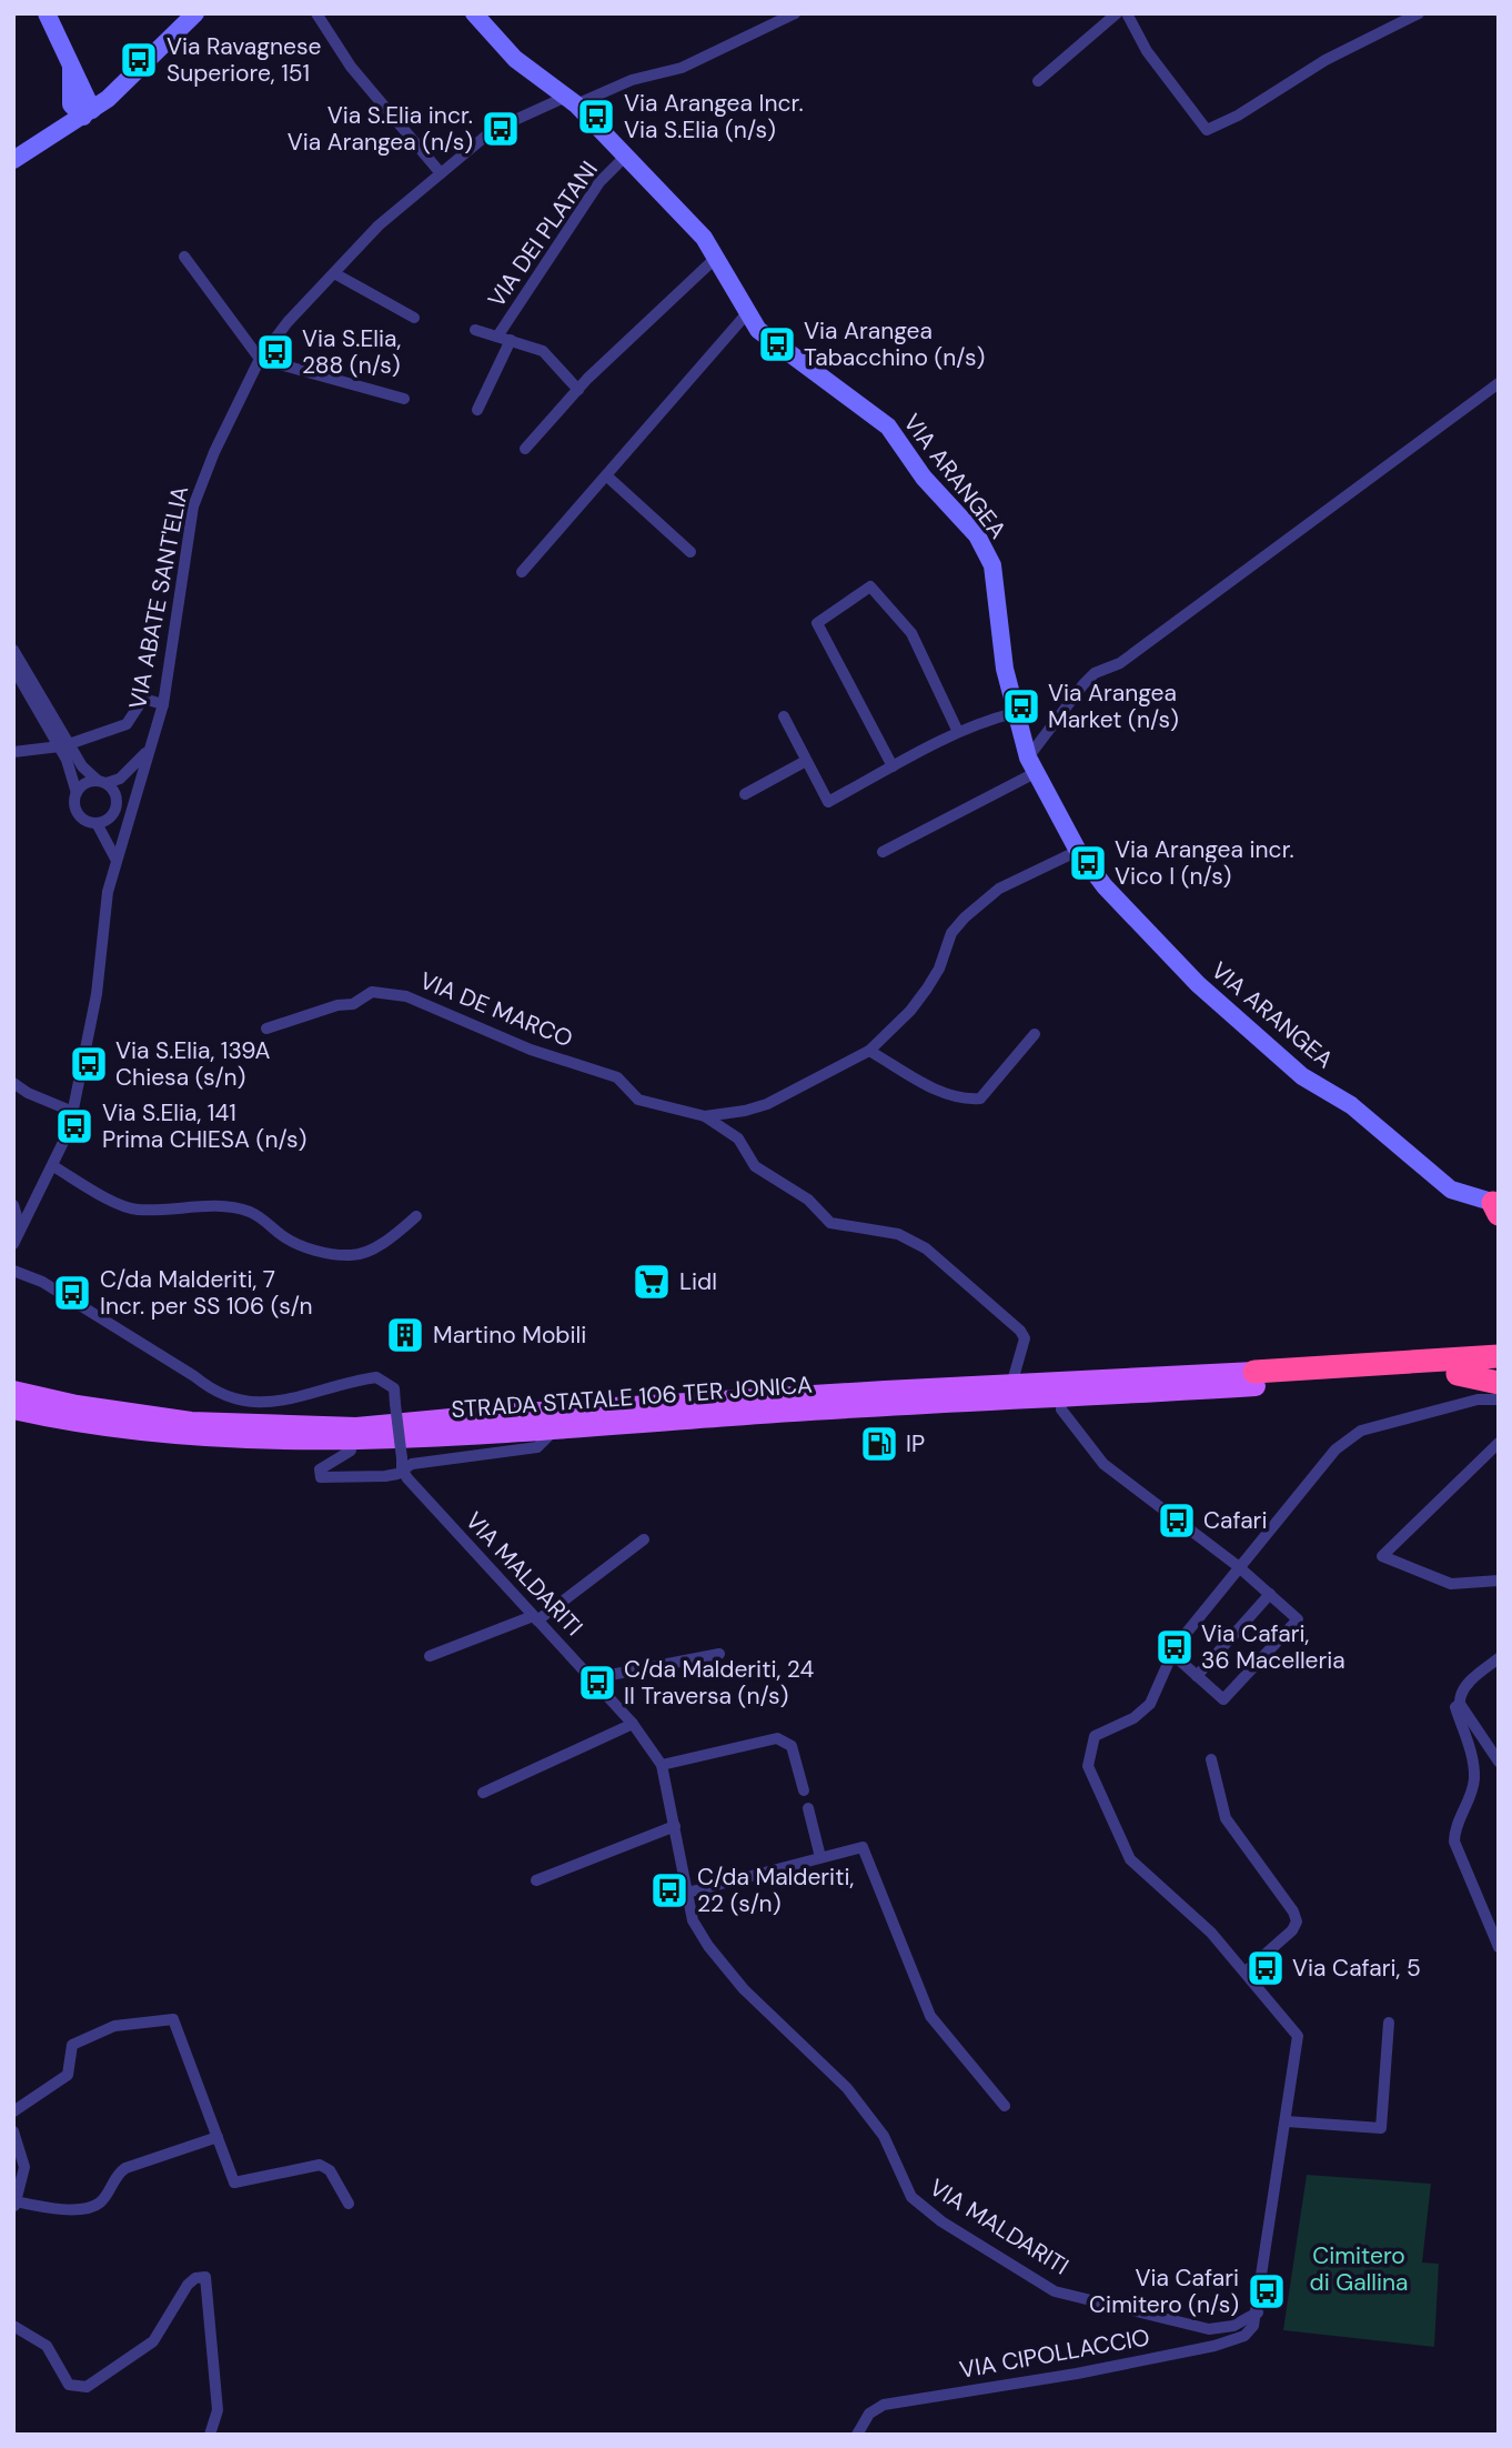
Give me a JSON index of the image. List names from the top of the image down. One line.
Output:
{"streets":{"main road":["STRADA STATALE 106 TER JONICA"],"street":["VIA DEI PLATANI","VIA ARANGEA","VIA ABATE SANT'ELIA","VIA DE MARCO","VIA MALDARITI","VIA CIPOLLACCIO"]},"crossings":[["VIA DEI PLATANI","VIA ARANGEA"],["VIA ARANGEA","VIA ABATE SANT'ELIA"],["VIA MALDARITI","VIA CIPOLLACCIO"]],"parks":["Cimitero di Gallina"],"places":{"bus stop":["Via Ravagnese Superiore, 151","Via Arangea Incr. Via S.Elia (n/s)","Via S.Elia incr. Via Arangea (n/s)","Via Arangea Tabacchino (n/s)","Via S.Elia, 288 (n/s)","Via Arangea Market (n/s)","Via Arangea incr. Vico I (n/s)","Via S.Elia, 139A Chiesa (s/n)","Via S.Elia, 141 Prima CHIESA (n/s)","C/da Malderiti, 7 Incr. per SS 106 (s/n","Cafari","Via Cafari, 36 Macelleria","C/da Malderiti, 24 II Traversa (n/s)","C/da Malderiti, 22 (s/n)","Via Cafari, 5","Via Cafari Cimitero (n/s)"],"supermarket":["Lidl"],"building":["Martino Mobili"],"fuel station":["IP"]}}
